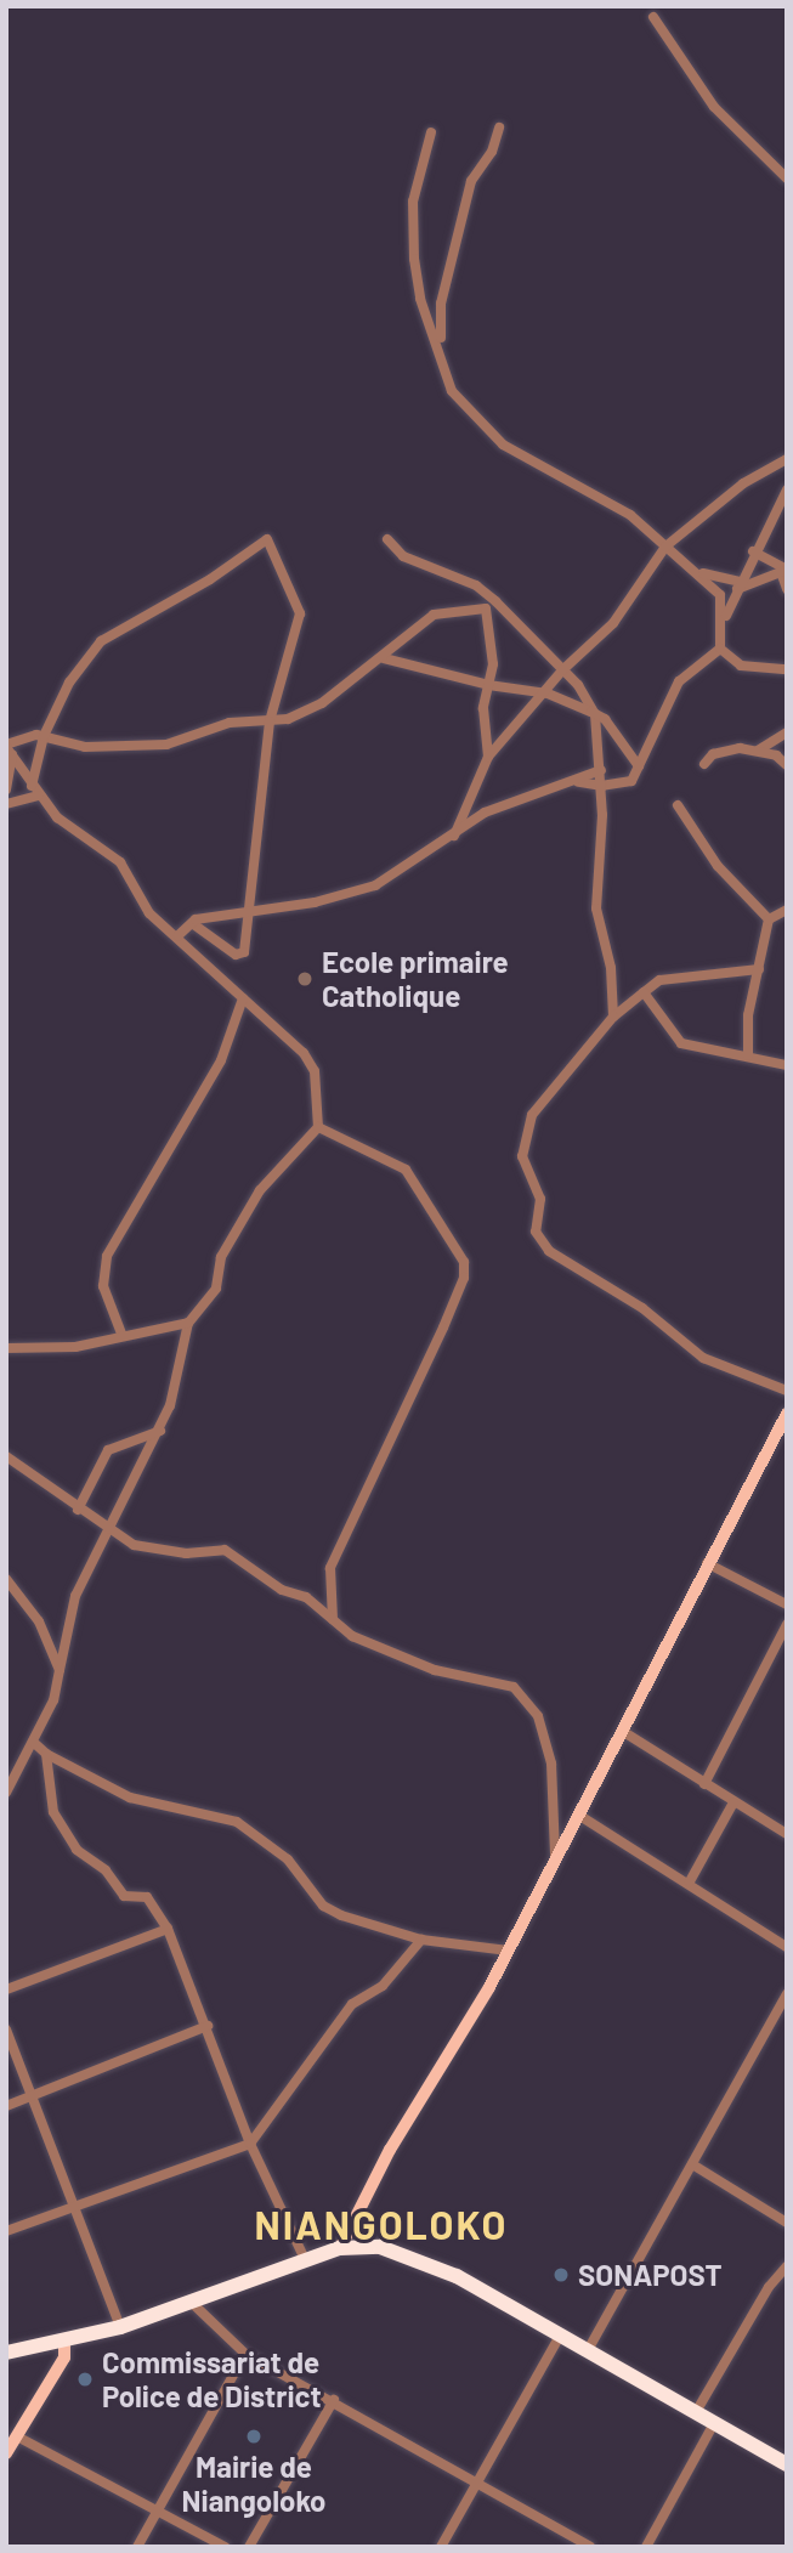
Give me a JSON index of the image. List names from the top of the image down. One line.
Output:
{"districts":["NIANGOLOKO"],"places":["Ecole primaire Catholique","SONAPOST","Commissariat de Police de District","Mairie de Niangoloko"]}
